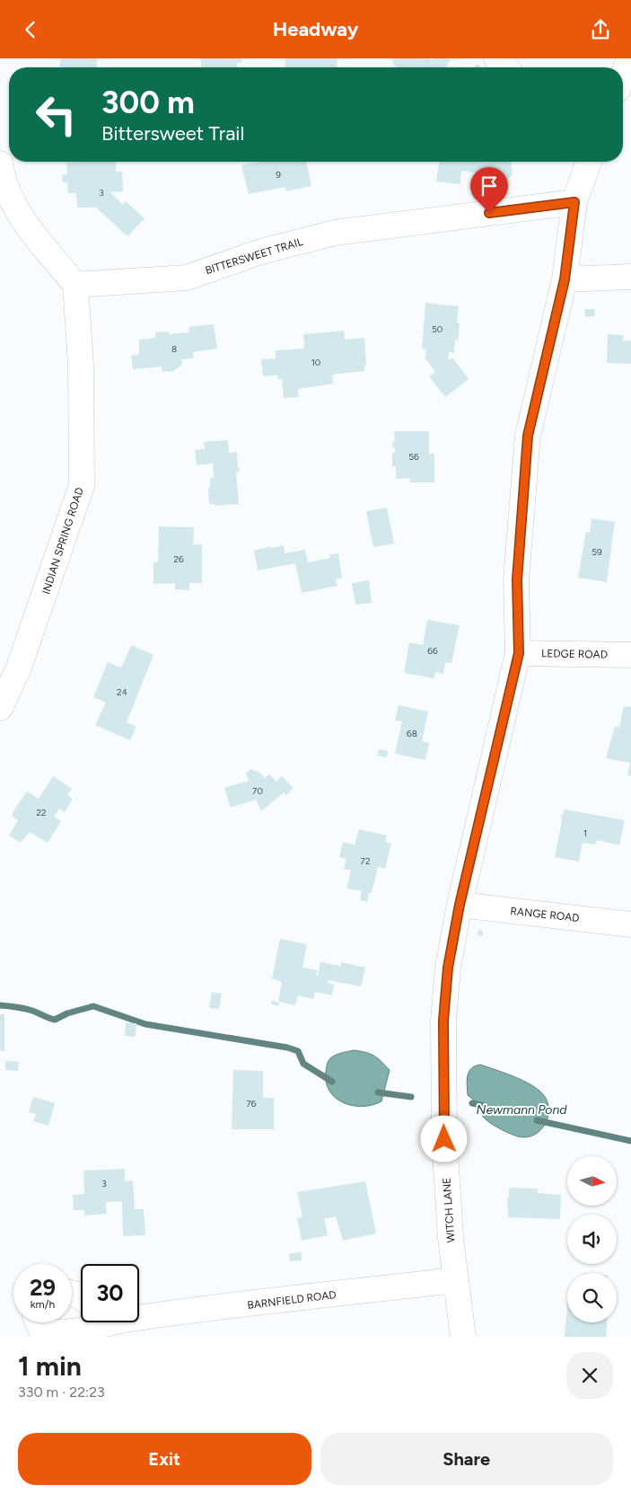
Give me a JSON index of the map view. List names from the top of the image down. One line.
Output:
{"streets":{"street":["BITTERSWEET TRAIL","INDIAN SPRING ROAD","LEDGE ROAD","RANGE ROAD","WITCH LANE","BARNFIELD ROAD"]},"crossings":[["BITTERSWEET TRAIL","INDIAN SPRING ROAD"],["BITTERSWEET TRAIL","WITCH LANE"],["LEDGE ROAD","WITCH LANE"],["RANGE ROAD","WITCH LANE"],["WITCH LANE","BARNFIELD ROAD"]],"water":["Newmann Pond"],"house_numbers":["9","3","50","8","10","56","59","26","66","24","68","70","22","1","72","76","3"],"north":"right","page":{"header":"Headway","turn":["300 m","Bittersweet Trail"],"speed":"29 km/h","limit":"30","heading":["1 min","330 m · 22:23"],"buttons":["Exit","Share"]}}
